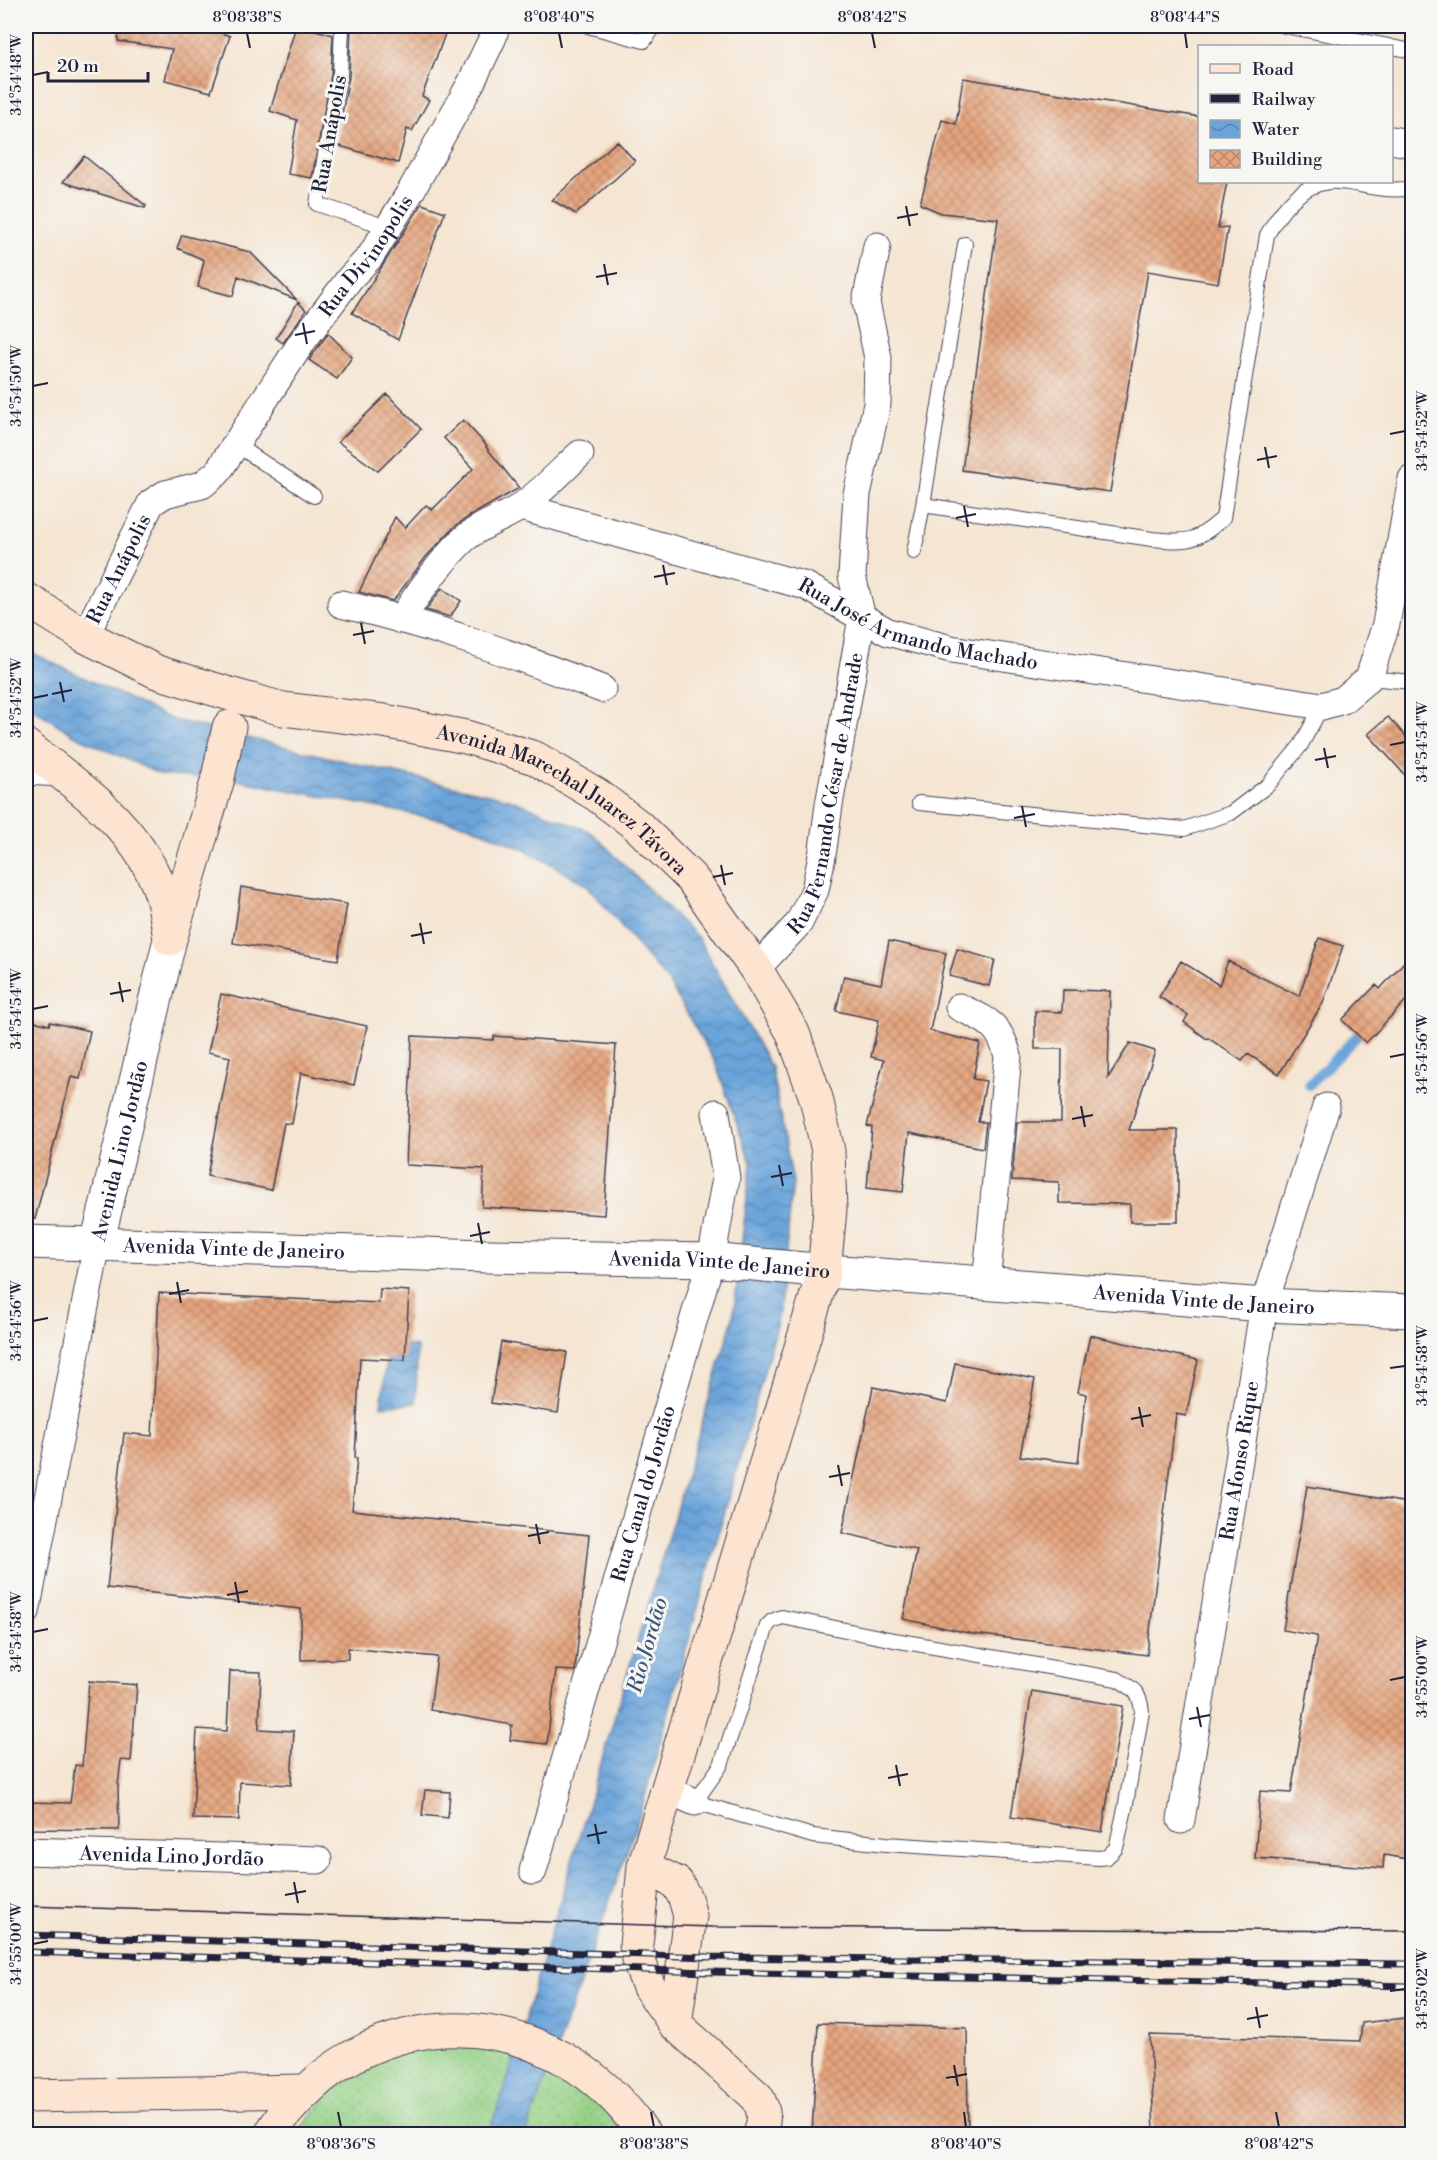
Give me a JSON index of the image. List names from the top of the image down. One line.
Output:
{"streets":{"main road":["Avenida Marechal Juarez Távora","Avenida Lino Jordão"],"street":["Rua Anápolis","Rua Divinopolis","Rua José Armando Machado","Rua Fernando César de Andrade","Avenida Vinte de Janeiro","Rua Afonso Rique","Rua Canal do Jordão"]},"crossings":[["Rua Anápolis","Rua Divinopolis"],["Rua Anápolis","Avenida Marechal Juarez Távora"],["Rua José Armando Machado","Rua Fernando César de Andrade"],["Rua Fernando César de Andrade","Avenida Marechal Juarez Távora"],["Avenida Marechal Juarez Távora","Avenida Lino Jordão"],["Avenida Marechal Juarez Távora","Avenida Vinte de Janeiro"],["Avenida Lino Jordão","Avenida Vinte de Janeiro"],["Avenida Vinte de Janeiro","Rua Afonso Rique"],["Avenida Vinte de Janeiro","Rua Canal do Jordão"]],"water":["Rio Jordão"],"legend":["Road","Railway","Water","Building"],"scale_bar":"20 m","coordinates":["8°08'38\"S","8°08'40\"S","8°08'42\"S","8°08'44\"S","34°54'48\"W","34°54'50\"W","34°54'52\"W","34°54'54\"W","34°54'56\"W","34°54'58\"W","34°55'00\"W","34°55'02\"W","8°08'36\"S"]}
